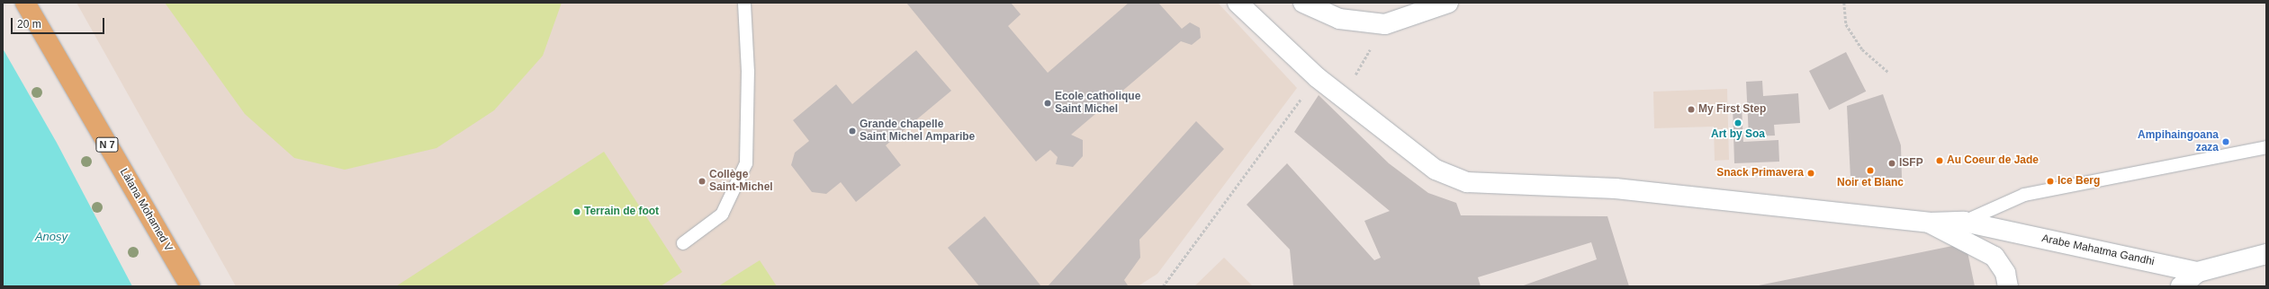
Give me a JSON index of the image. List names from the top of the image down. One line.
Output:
{"streets":{"main road":["N 7","Làlana Mohamed V"],"street":["Arabe Mahatma Gandhi"]},"water":["Anosy"],"places":["Ecole catholique Saint Michel","My First Step","Art by Soa","Grande chapelle Saint Michel Amparibe","Ampihaingoana zaza","Au Coeur de Jade","ISFP","Noir et Blanc","Snack Primavera","Collège Saint-Michel","Ice Berg","Terrain de foot"],"scale_bar":"20 m"}
